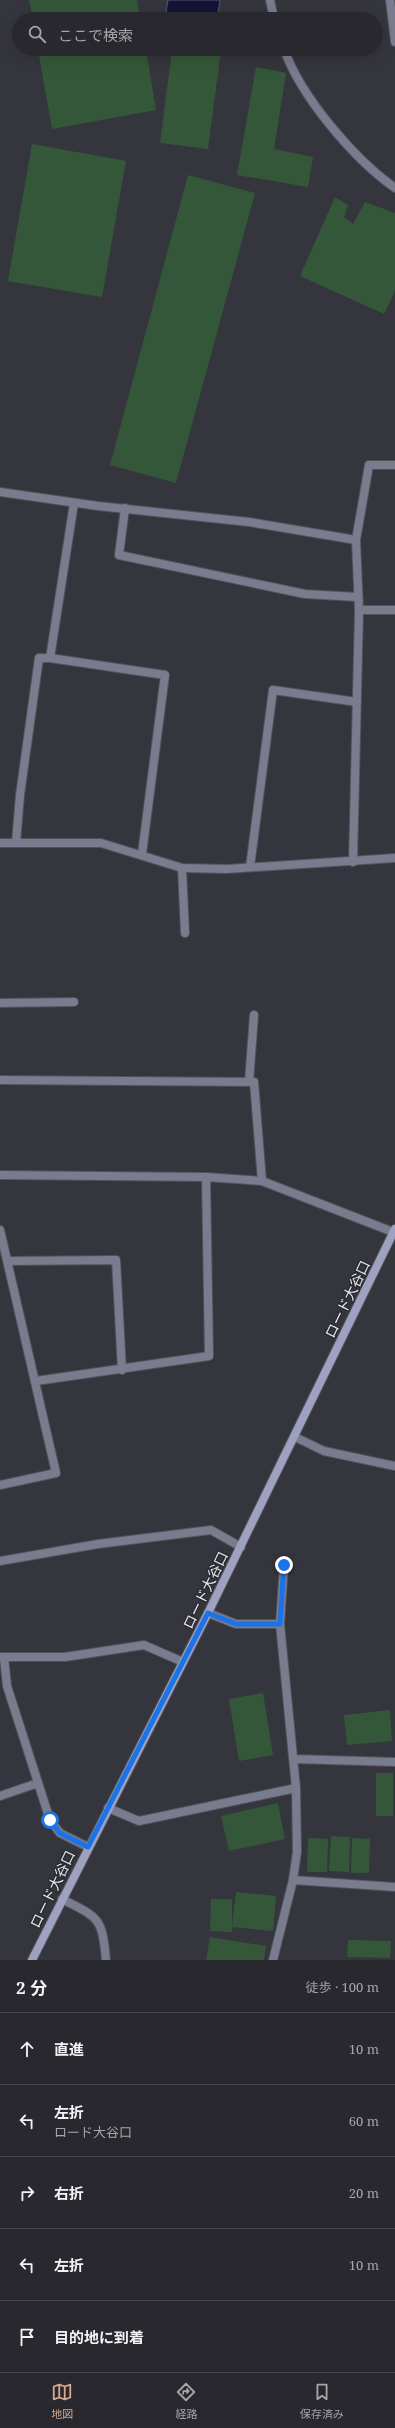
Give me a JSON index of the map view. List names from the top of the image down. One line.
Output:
{"streets":{"main road":["ロード大谷口"]},"page":{"search":"ここで検索","heading":["2 分","徒歩 · 100 m"],"list":[["直進","10 m"],["左折","ロード大谷口","60 m"],["右折","20 m"],["左折","10 m"],"目的地に到着"],"nav":["地図","経路","保存済み"]}}
